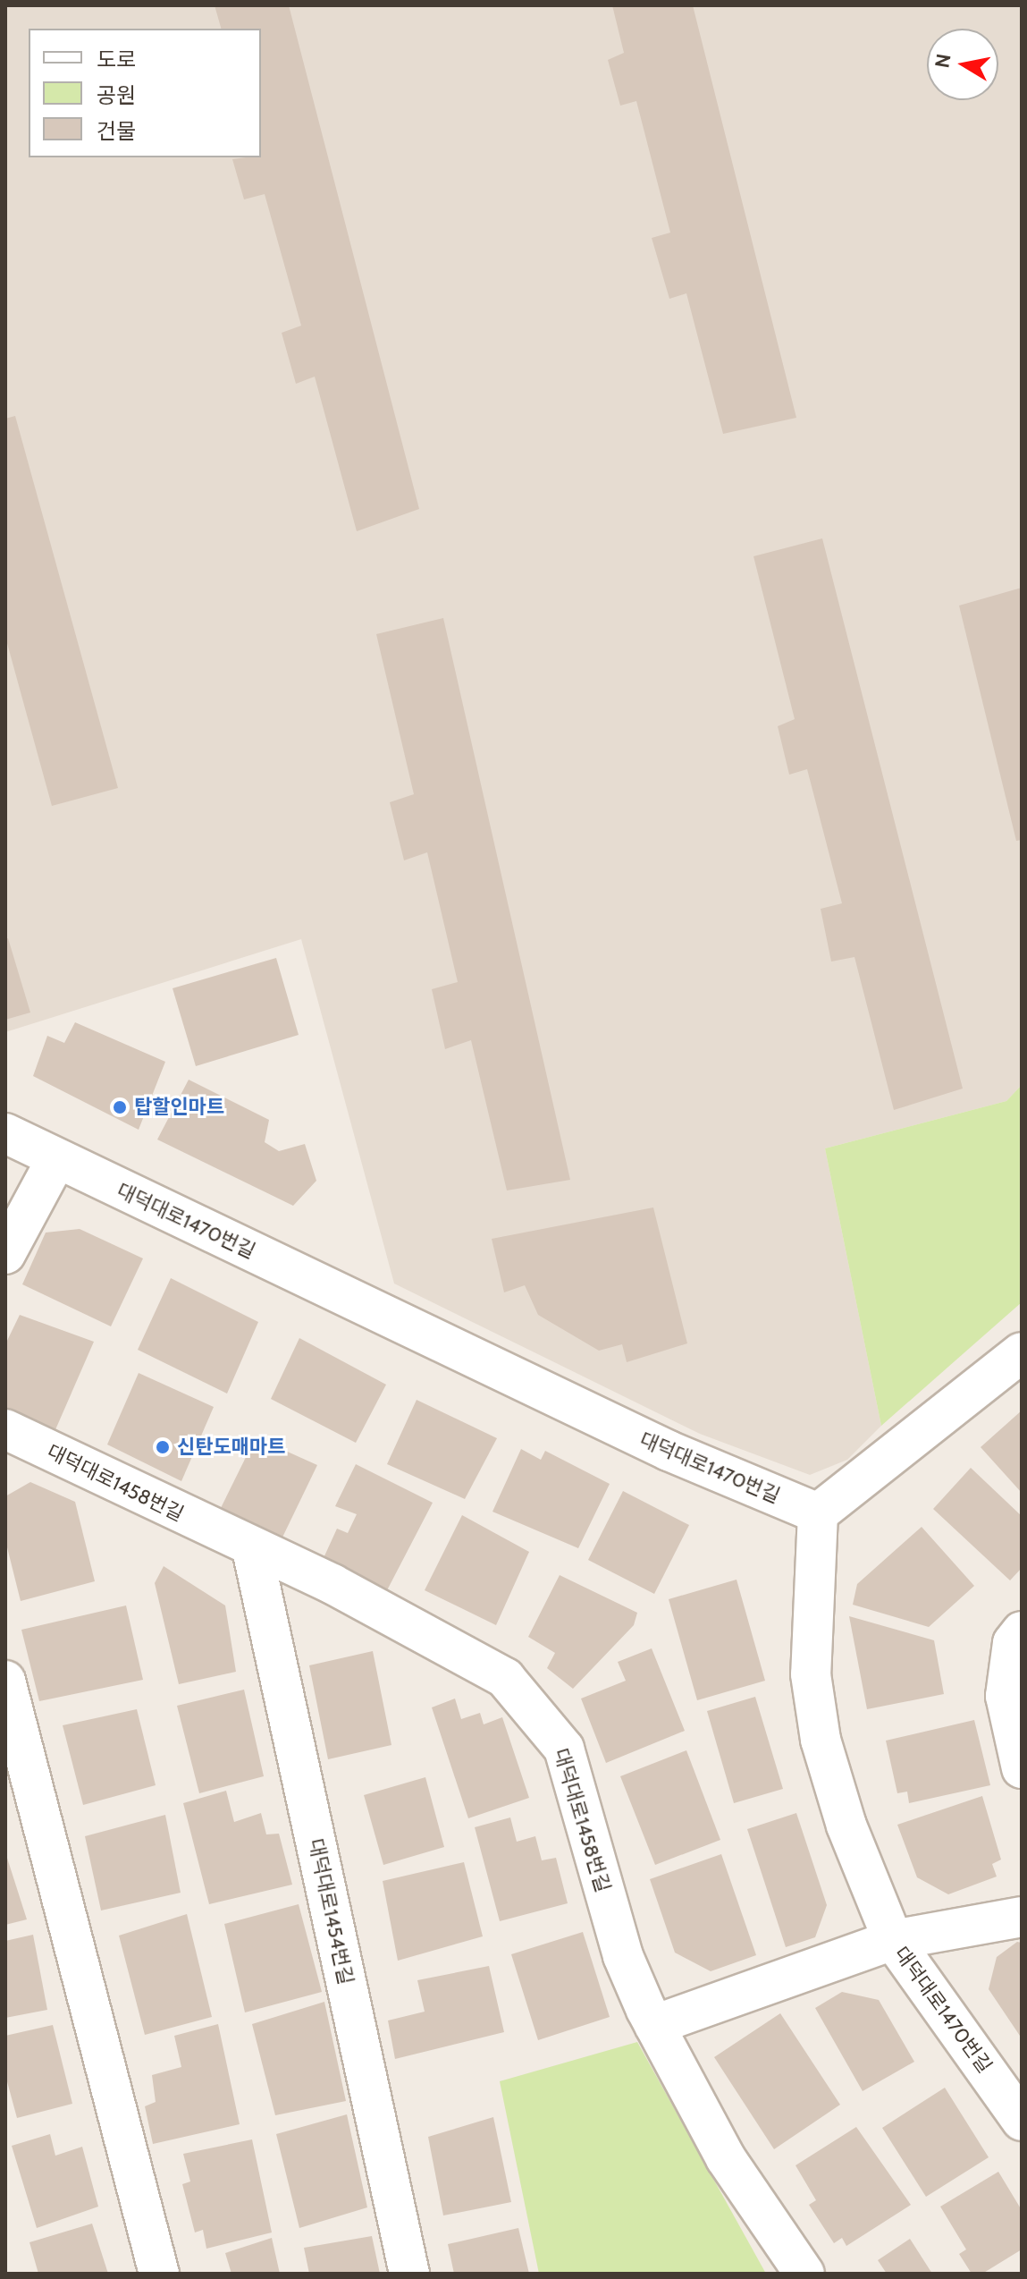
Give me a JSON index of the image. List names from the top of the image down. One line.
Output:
{"streets":{"street":["대덕대로1470번길","대덕대로1458번길","대덕대로1454번길"]},"crossings":[["대덕대로1458번길","대덕대로1454번길"]],"places":["탑할인마트","신탄도매마트"],"legend":["도로","공원","건물"],"north":"left"}
